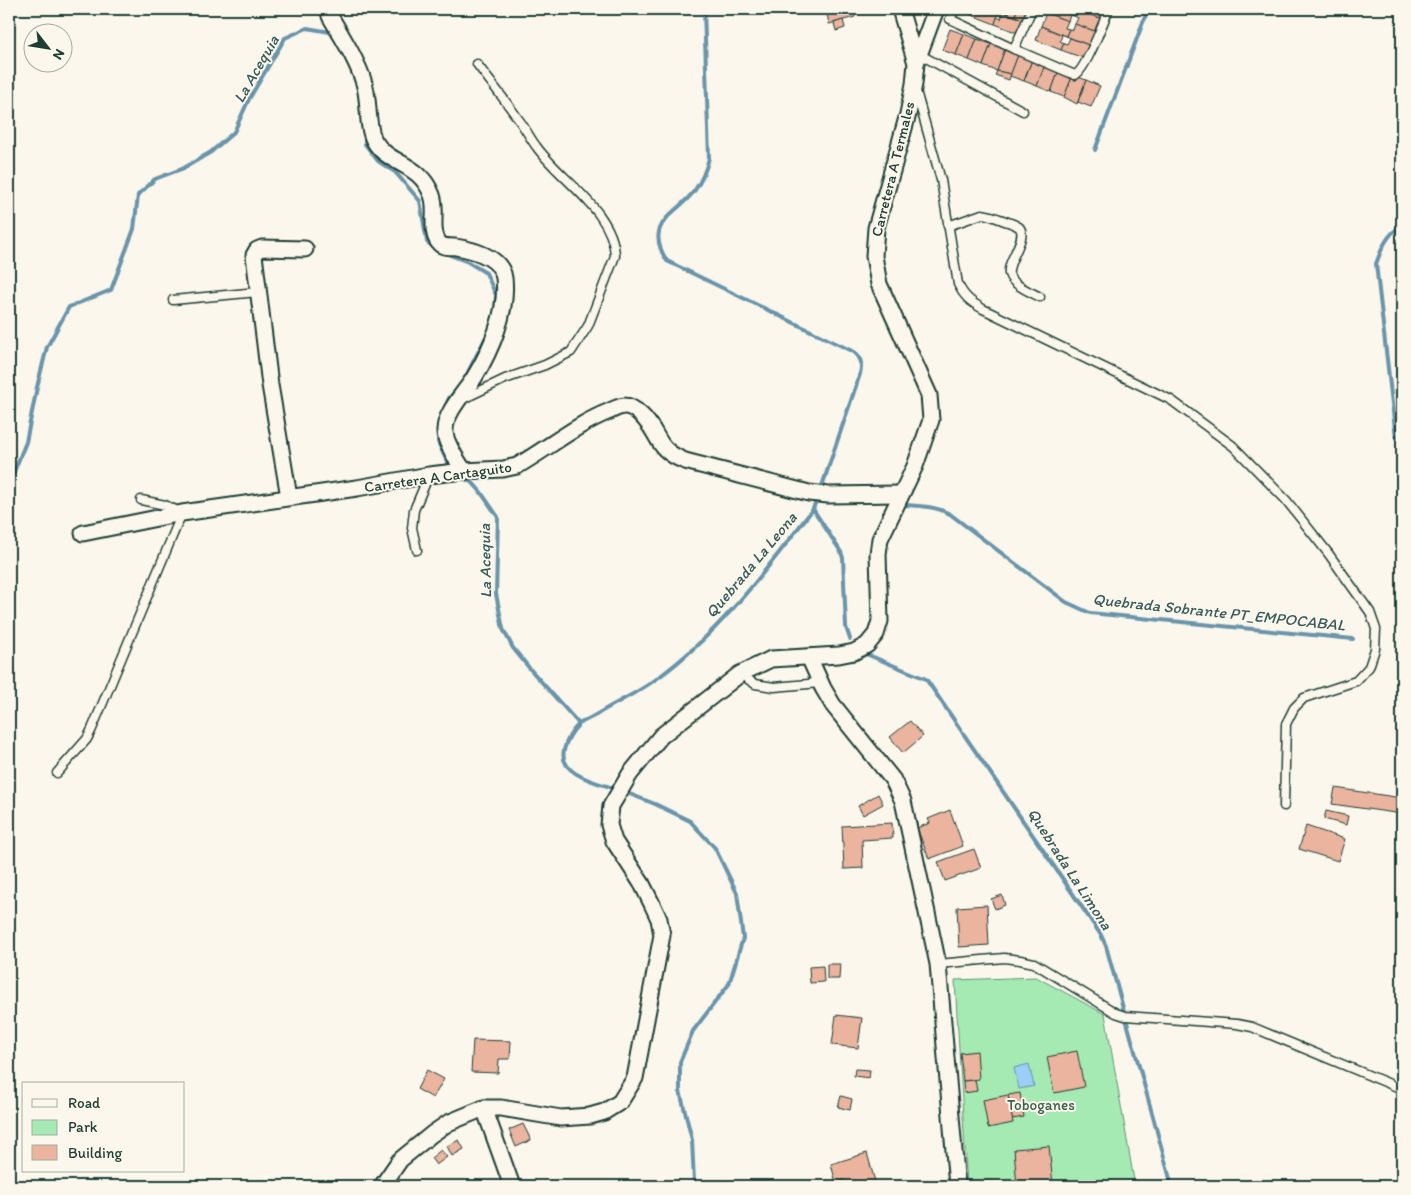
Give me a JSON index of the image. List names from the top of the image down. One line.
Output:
{"streets":{"street":["Carretera A Termales","Carretera A Cartaguito"]},"crossings":[["Carretera A Termales","Carretera A Cartaguito"]],"water":["La Acequia","Quebrada La Leona","Quebrada Sobrante PT_EMPOCABAL","Quebrada La Limona"],"parks":["Toboganes"],"legend":["Road","Park","Building"],"north":"bottom right"}
